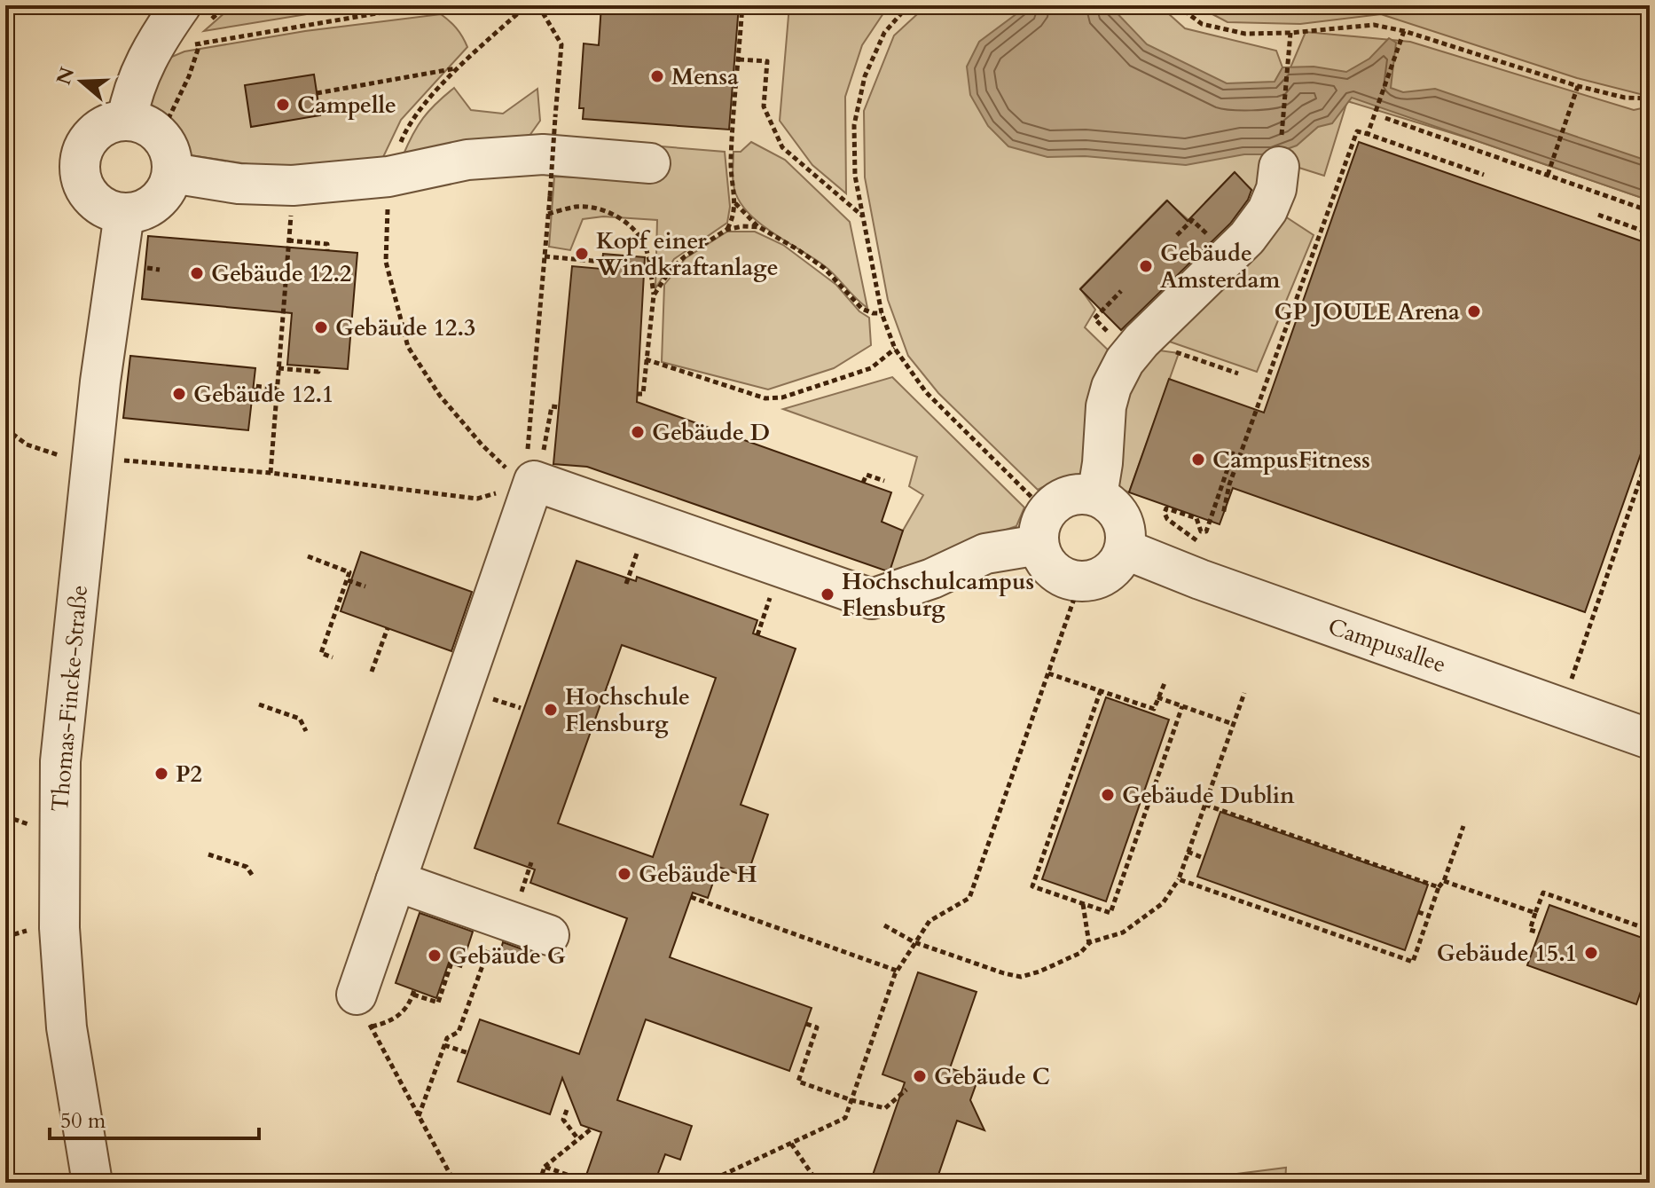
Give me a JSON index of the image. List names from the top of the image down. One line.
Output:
{"streets":{"street":["Campusallee","Thomas-Fincke-Straße"]},"places":["Mensa","Campelle","Kopf einer Windkraftanlage","Gebäude Amsterdam","Gebäude 12.2","GP JOULE Arena","Gebäude 12.3","Gebäude 12.1","Gebäude D","CampusFitness","Hochschulcampus Flensburg","Hochschule Flensburg","P2","Gebäude Dublin","Gebäude H","Gebäude 15.1","Gebäude G","Gebäude C"],"scale_bar":"50 m","north":"left"}
